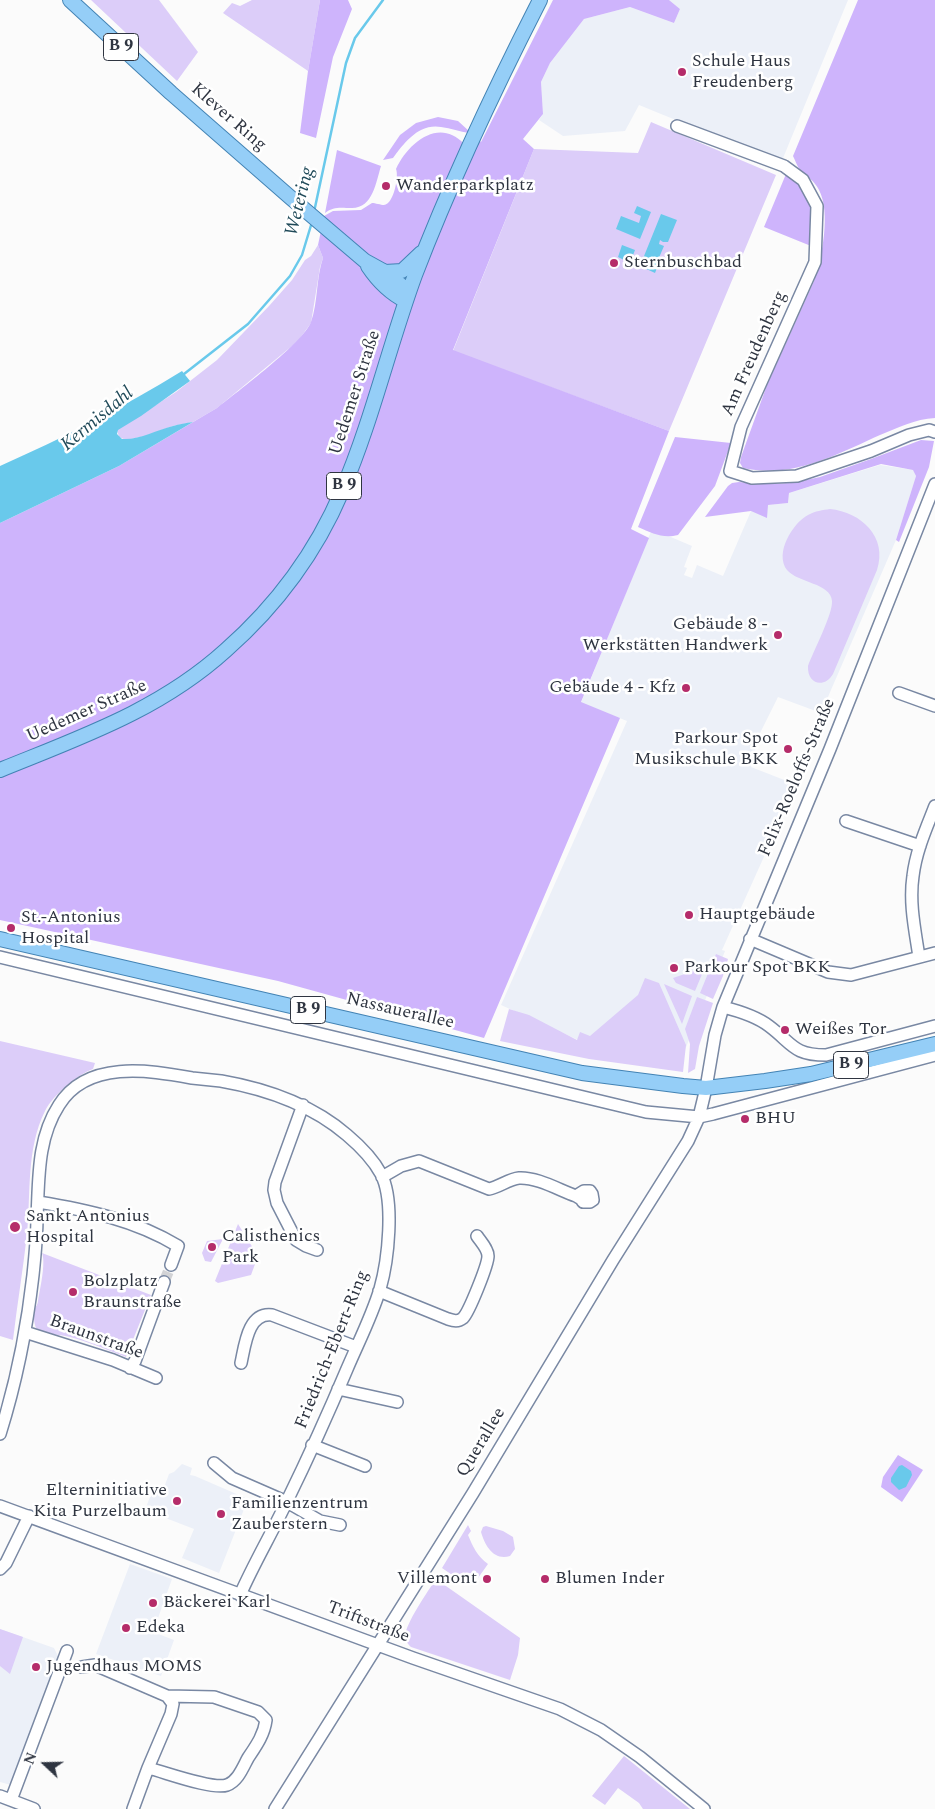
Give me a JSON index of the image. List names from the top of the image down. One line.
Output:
{"streets":{"main road":["B 9","Klever Ring","Uedemer Straße","Nassauerallee"],"street":["Am Freudenberg","Felix-Roeloffs-Straße","Braunstraße","Friedrich-Ebert-Ring","Querallee","Triftstraße"]},"crossings":[["B 9","Felix-Roeloffs-Straße"],["B 9","Nassauerallee"],["B 9","Querallee"],["Klever Ring","Uedemer Straße"],["Felix-Roeloffs-Straße","Nassauerallee"],["Felix-Roeloffs-Straße","Querallee"],["Nassauerallee","Querallee"],["Braunstraße","Friedrich-Ebert-Ring"],["Friedrich-Ebert-Ring","Triftstraße"],["Querallee","Triftstraße"]],"water":["Wetering","Kermisdahl"],"places":["Schule Haus Freudenberg","Wanderparkplatz","Sternbuschbad","Gebäude 8 - Werkstätten Handwerk","Gebäude 4 - Kfz","Parkour Spot Musikschule BKK","Hauptgebäude","St.-Antonius Hospital","Parkour Spot BKK","Weißes Tor","BHU","Sankt Antonius Hospital","Calisthenics Park","Bolzplatz Braunstraße","Elterninitiative Kita Purzelbaum","Familienzentrum Zauberstern","Villemont","Blumen Inder","Bäckerei Karl","Edeka","Jugendhaus MOMS"],"north":"left"}
